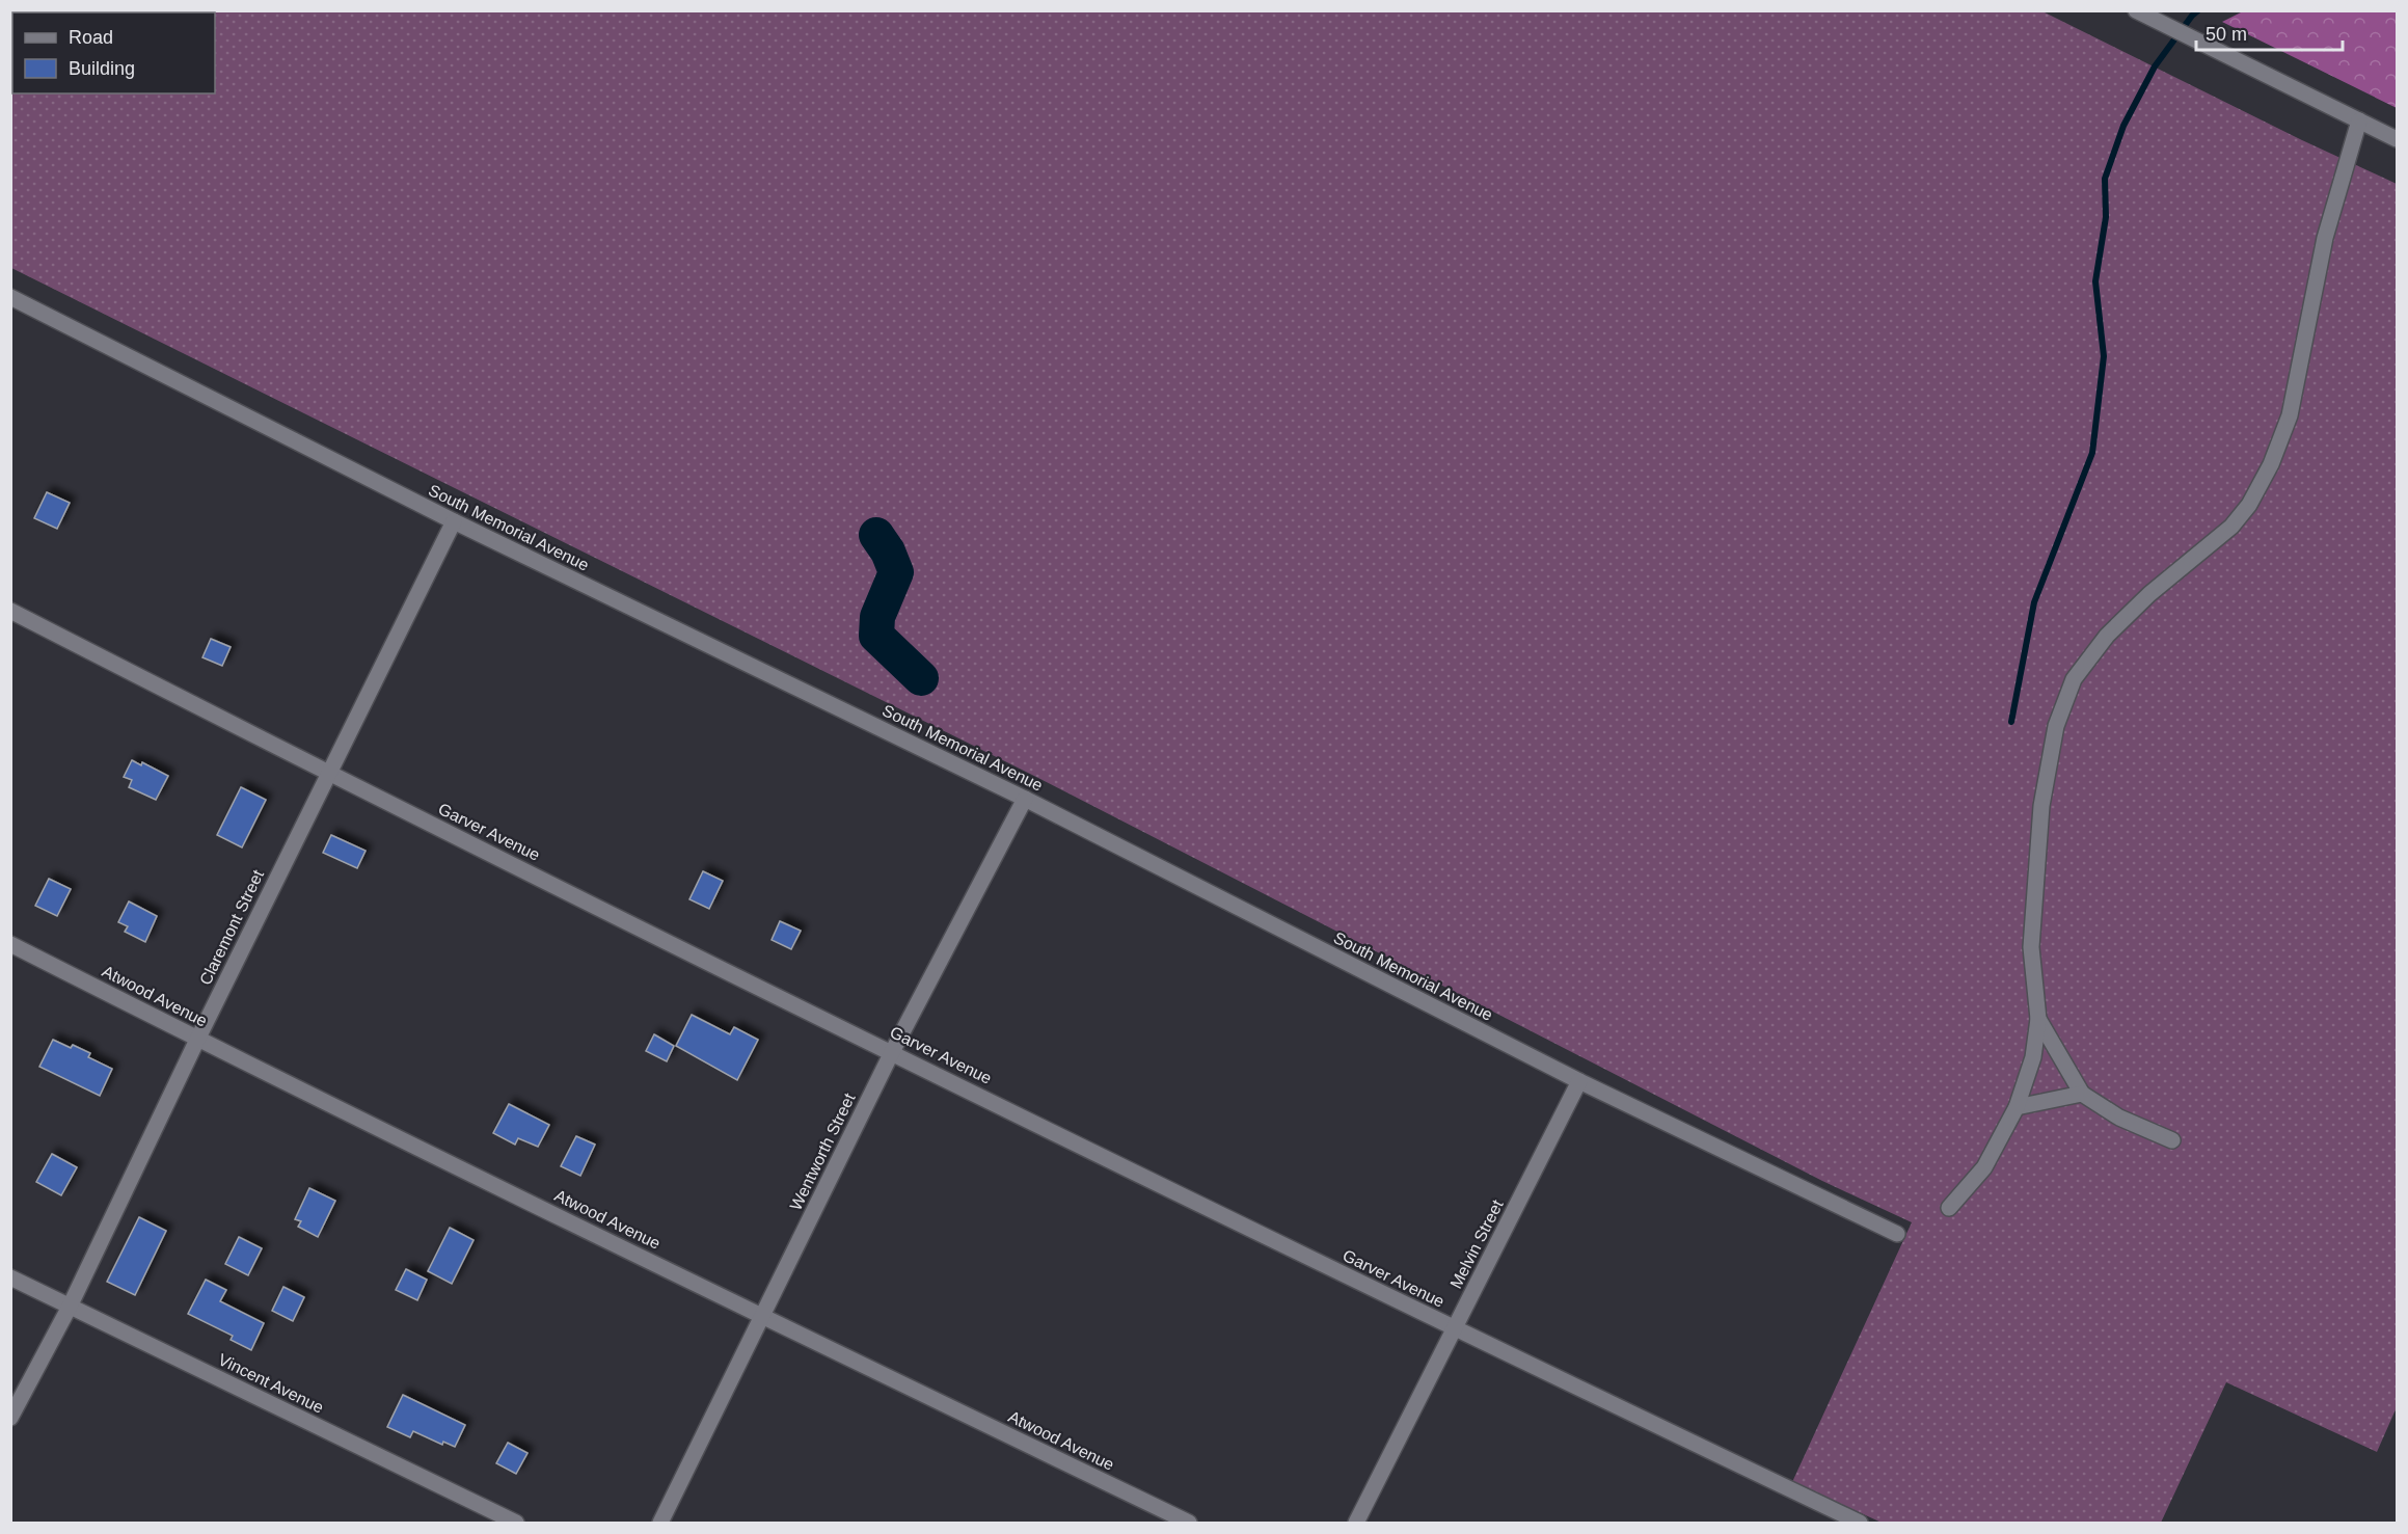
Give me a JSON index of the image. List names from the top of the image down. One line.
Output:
{"streets":{"street":["South Memorial Avenue","Garver Avenue","Claremont Street","Atwood Avenue","Wentworth Street","Melvin Street","Vincent Avenue"]},"crossings":[["South Memorial Avenue","Claremont Street"],["South Memorial Avenue","Wentworth Street"],["South Memorial Avenue","Melvin Street"],["Garver Avenue","Claremont Street"],["Garver Avenue","Wentworth Street"],["Garver Avenue","Melvin Street"],["Claremont Street","Atwood Avenue"],["Claremont Street","Vincent Avenue"],["Atwood Avenue","Wentworth Street"]],"legend":["Road","Building"],"scale_bar":"50 m"}
